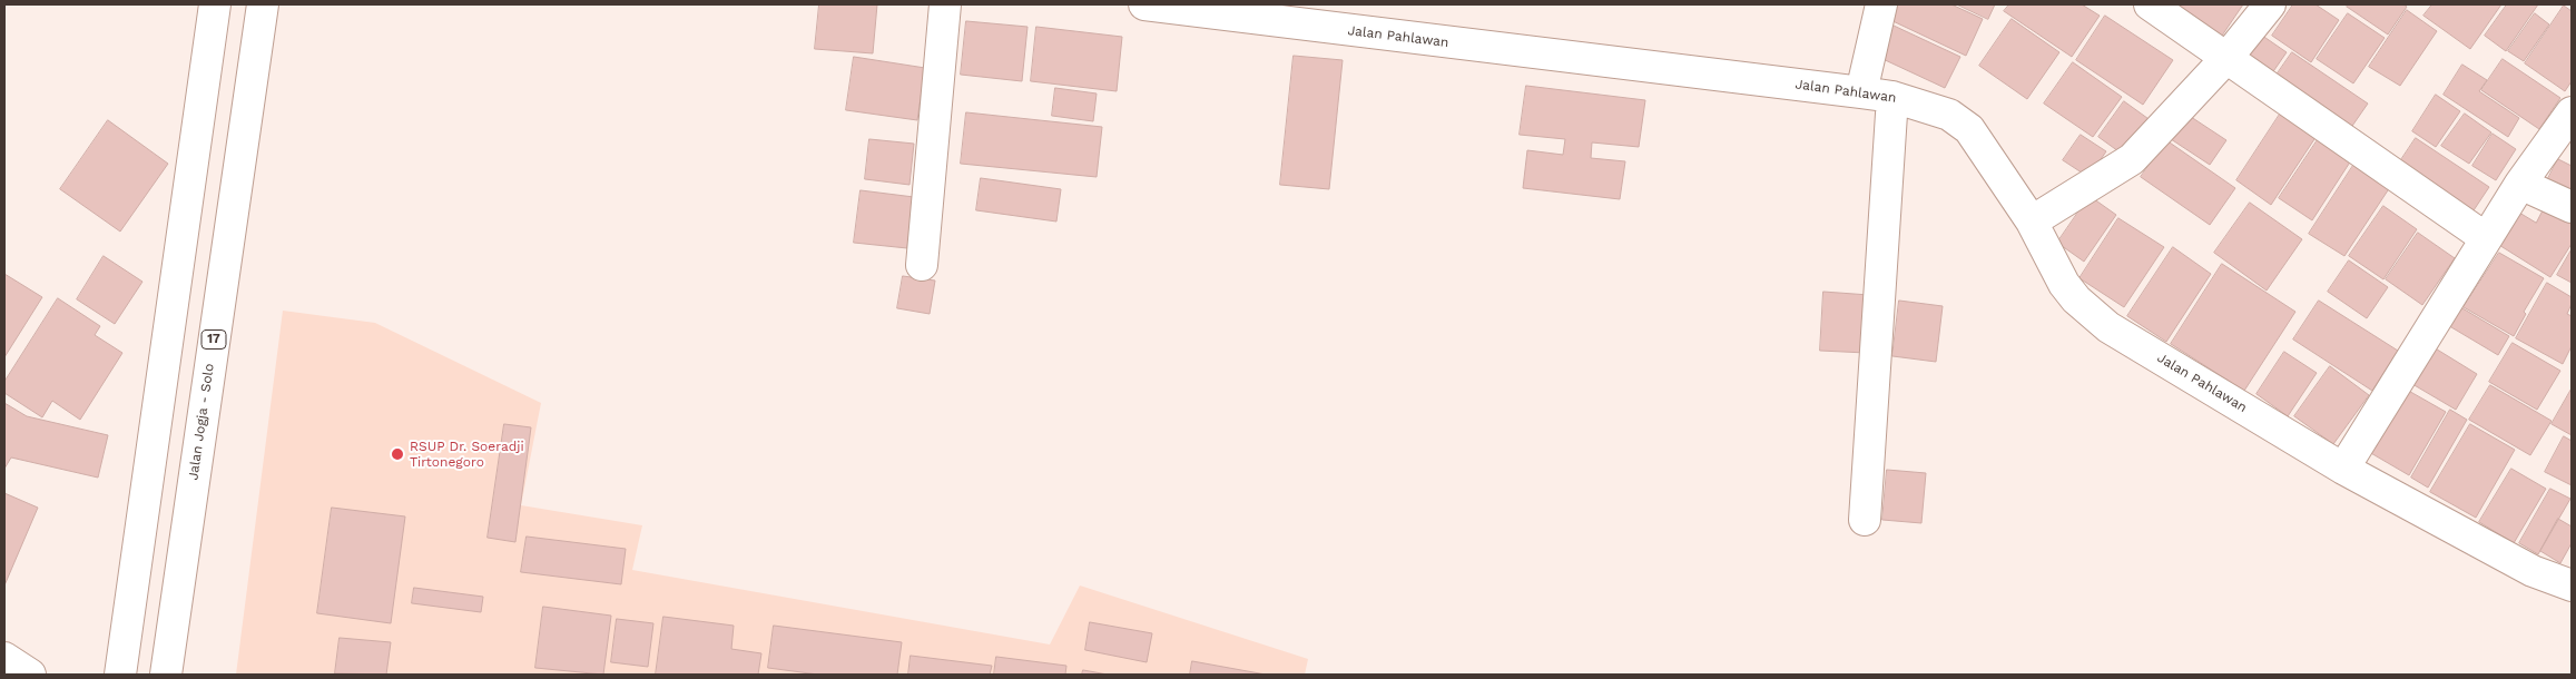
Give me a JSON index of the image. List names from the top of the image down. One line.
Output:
{"streets":{"main road":["Jalan Pahlawan","17","Jalan Jogja - Solo"]},"places":["RSUP Dr. Soeradji Tirtonegoro"]}
